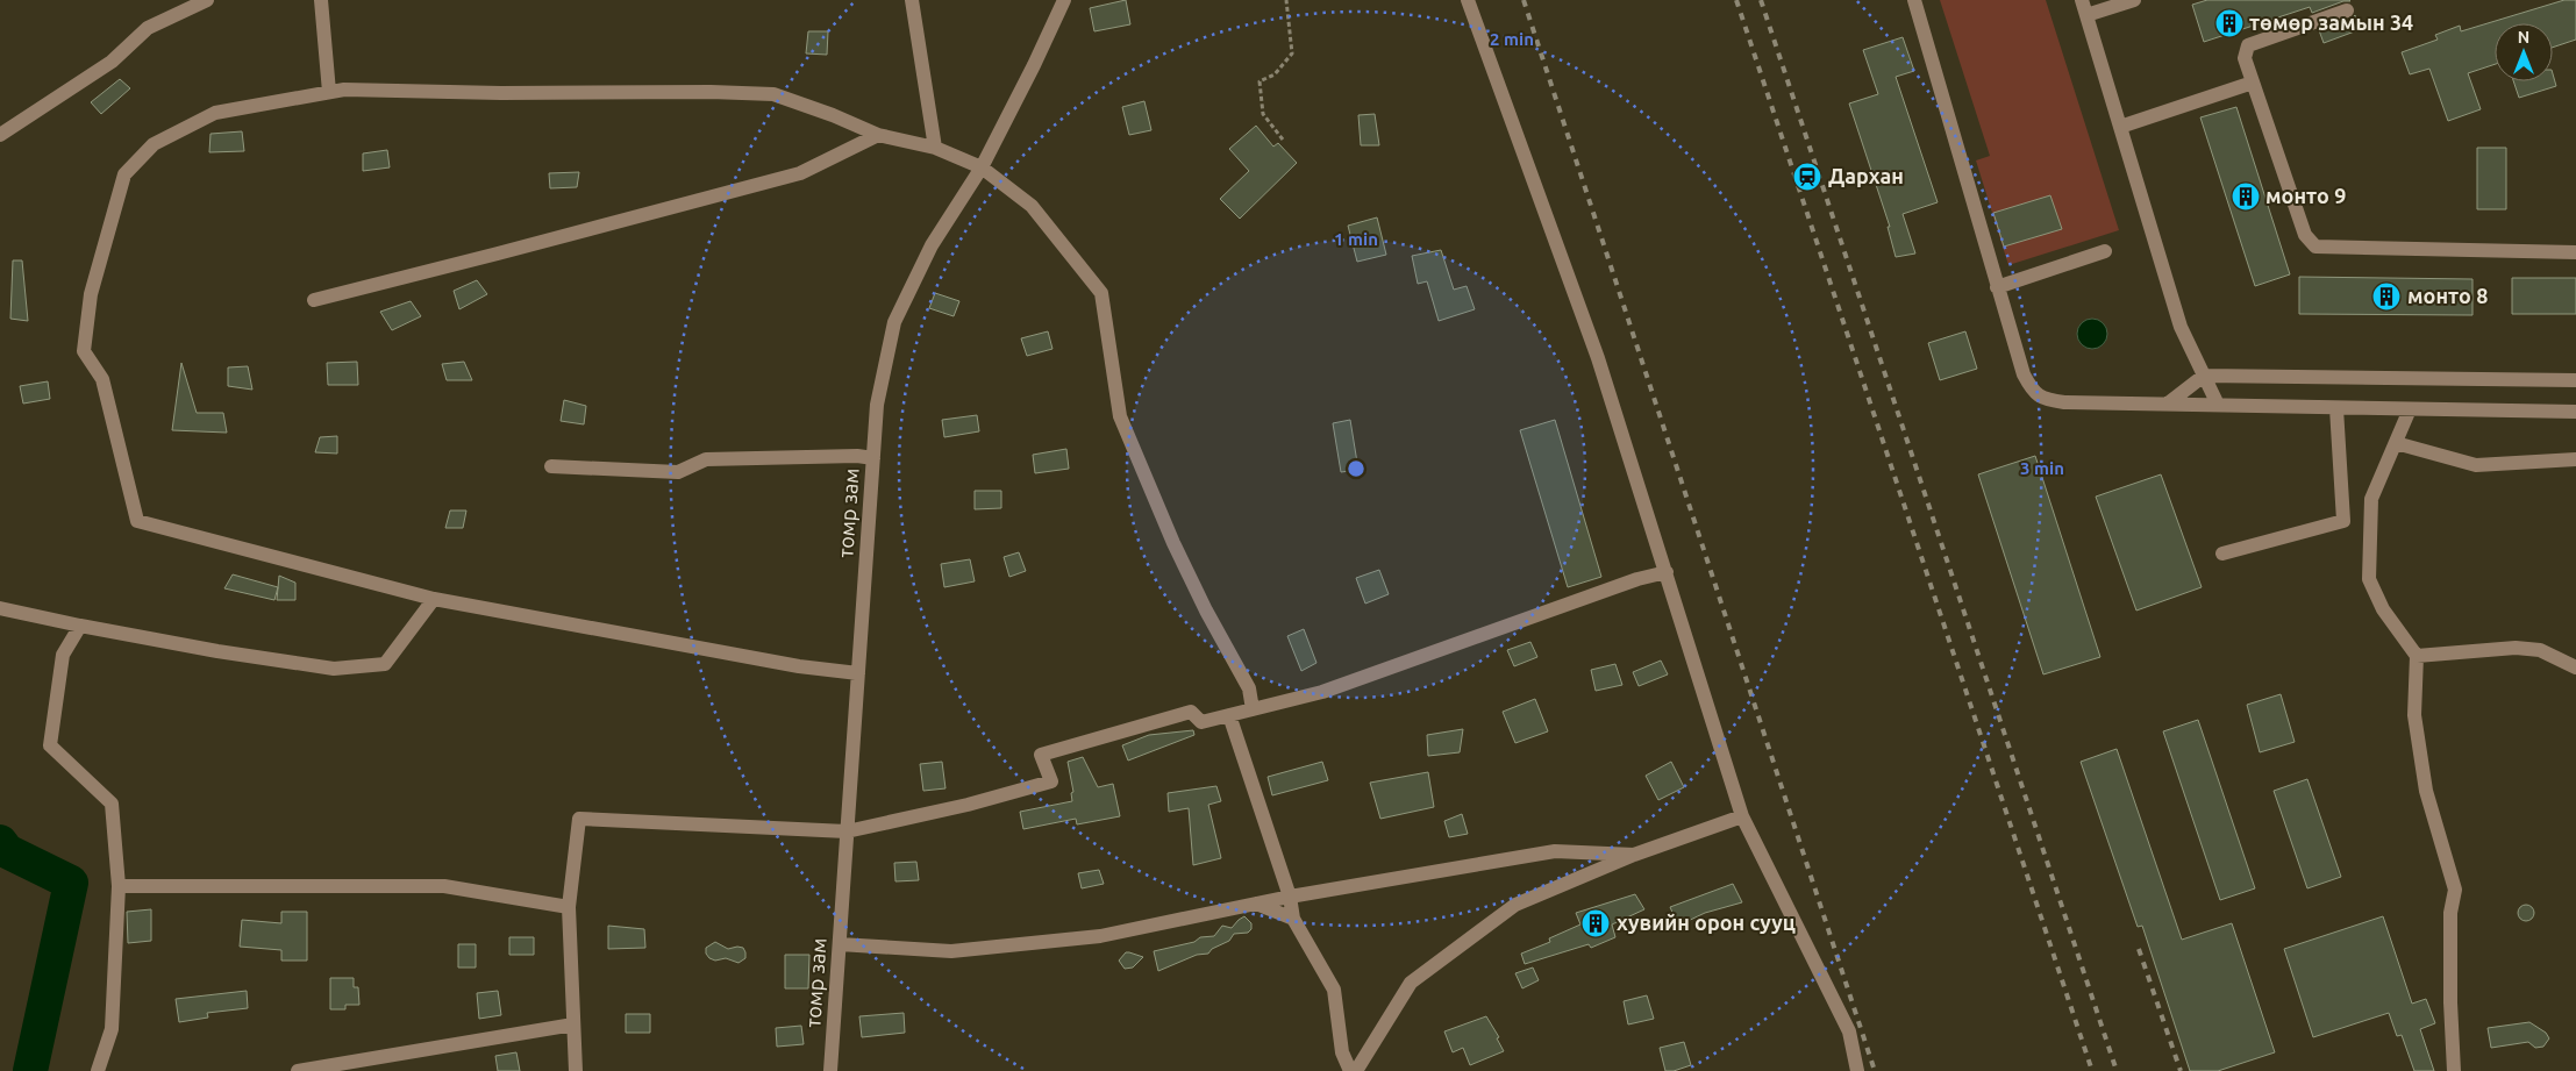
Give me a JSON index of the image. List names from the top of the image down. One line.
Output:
{"streets":{"street":["томр зам"]},"places":{"building":["төмөр замын 34","монто 9","монто 8","хувийн орон сууц"],"station":["Дархан"]},"north":"top","rings":["2 min","1 min","3 min"]}
